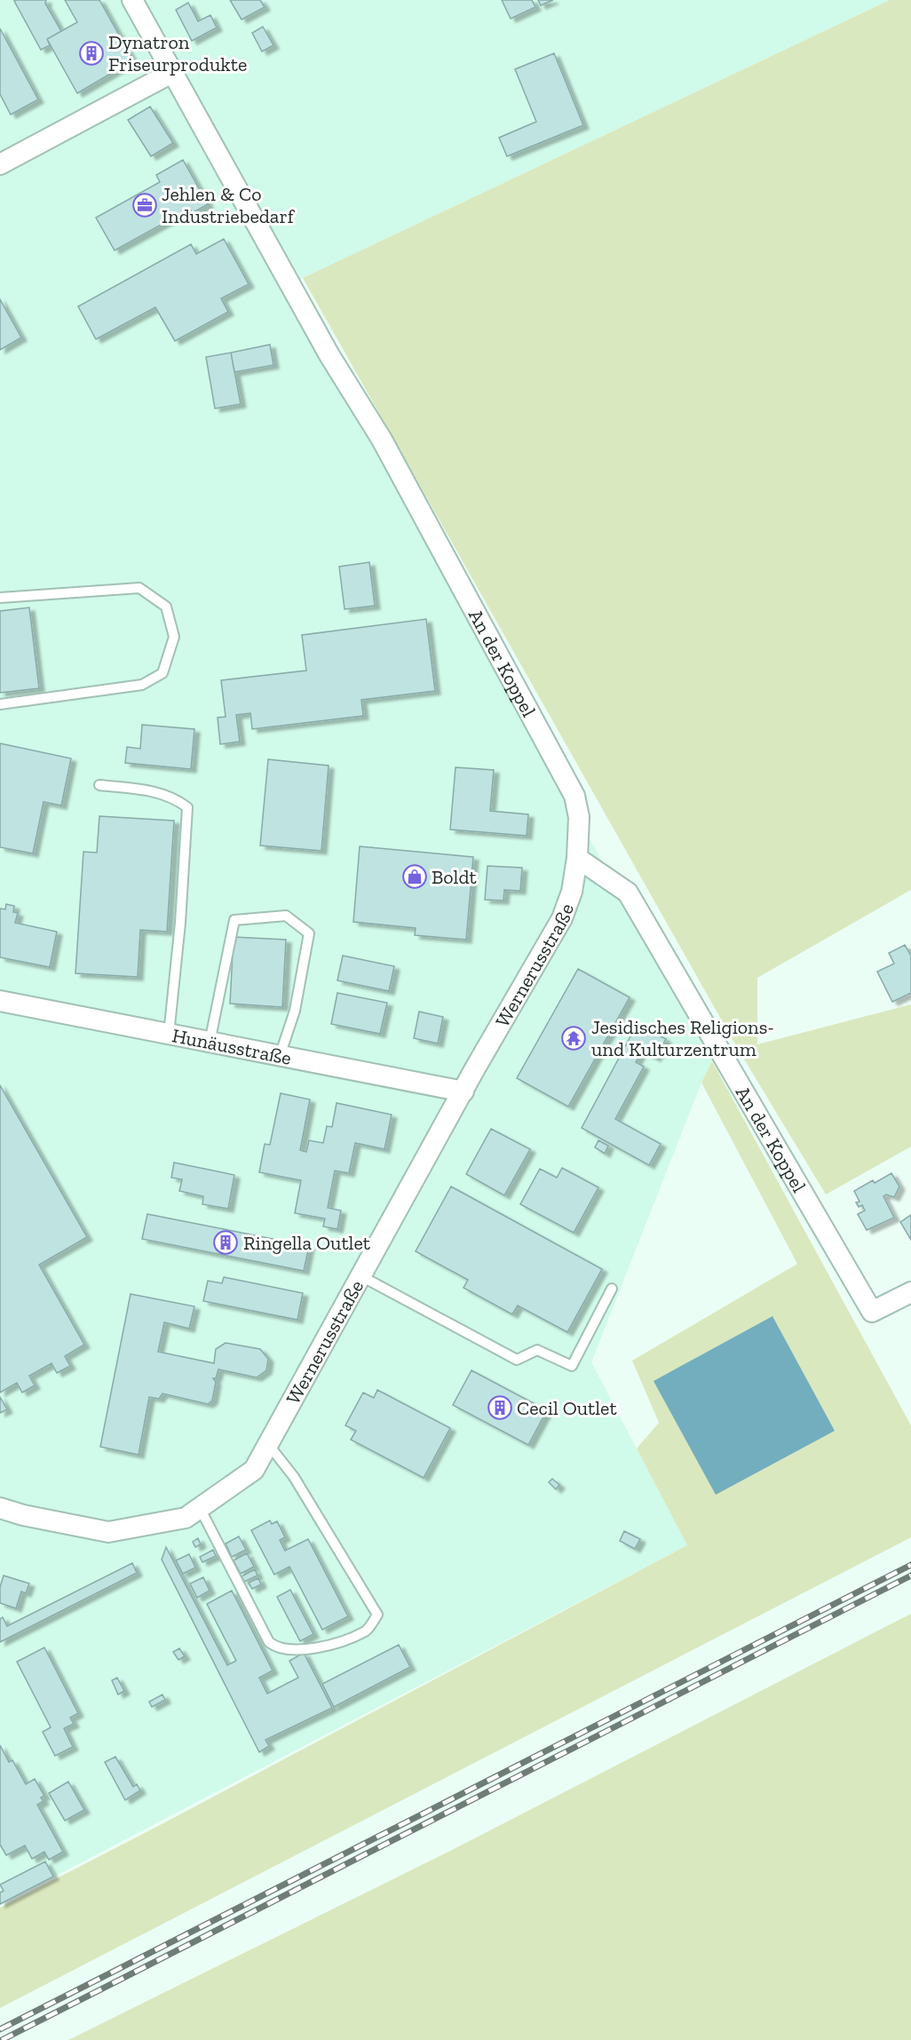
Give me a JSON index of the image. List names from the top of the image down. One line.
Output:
{"streets":{"street":["An der Koppel","Wernerusstraße","Hunäusstraße"]},"crossings":[["An der Koppel","Wernerusstraße"],["Wernerusstraße","Hunäusstraße"]],"places":{"building":["Dynatron Friseurprodukte","Ringella Outlet","Cecil Outlet"],"office":["Jehlen & Co Industriebedarf"],"shop":["Boldt"],"temple":["Jesidisches Religions- und Kulturzentrum"]}}
